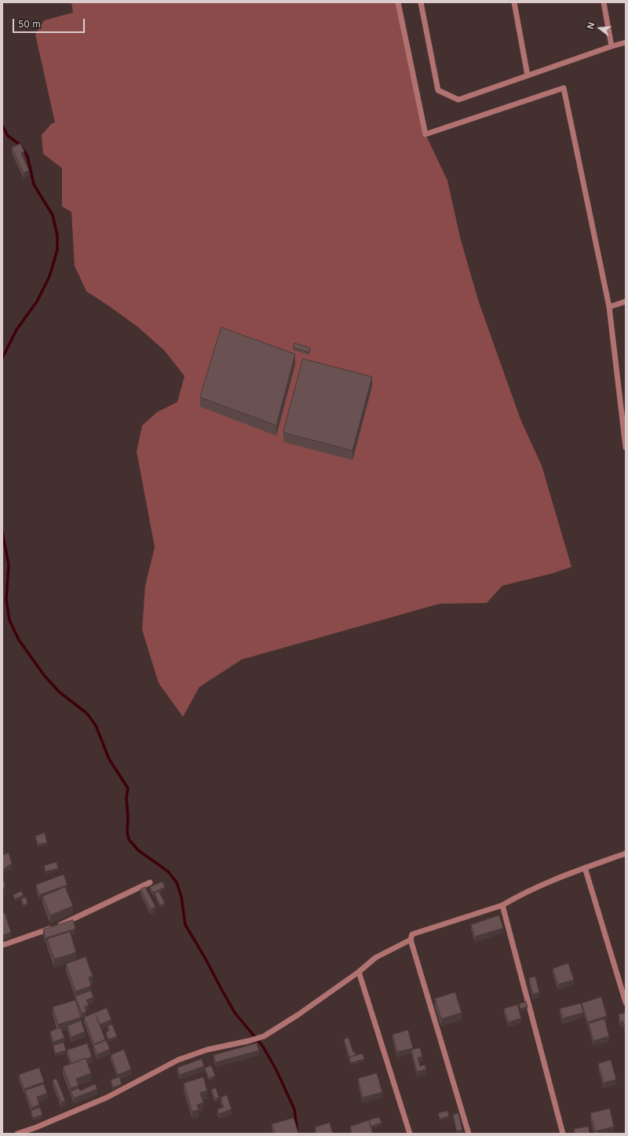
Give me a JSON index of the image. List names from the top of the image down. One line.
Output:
{"scale_bar":"50 m","north":"left"}
